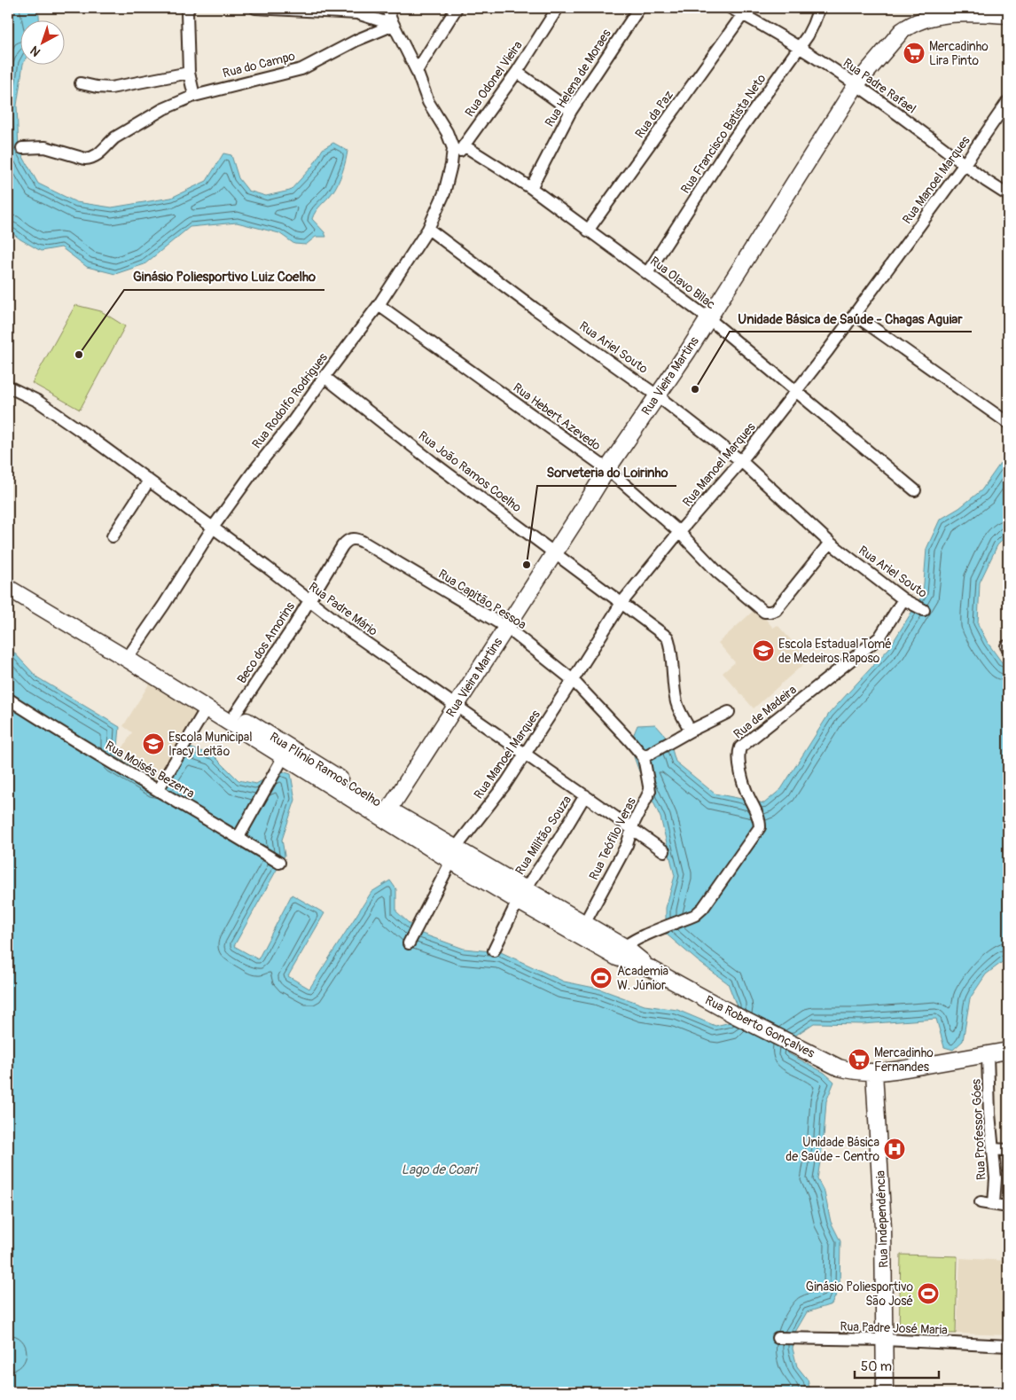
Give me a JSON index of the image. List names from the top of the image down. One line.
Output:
{"streets":{"main road":["Rua Vieira Martins","Rua Plínio Ramos Coelho","Rua Roberto Gonçalves","Rua Independência"],"street":["Rua do Campo","Rua Helena de Moraes","Rua Odonel Vieira","Rua Padre Rafael","Rua da Paz","Rua Francisco Batista Neto","Rua Manoel Marques","Rua Olavo Bilac","Rua Ariel Souto","Rua Rodolfo Rodrigues","Rua Hebert Azevedo","Rua João Ramos Coelho","Rua Capitão Pessoa","Rua Padre Mário","Beco dos Amorins","Rua de Madeira","Rua Moisés Bezerra","Rua Militão Souza","Rua Teófilo Veras","Rua Professor Góes","Rua Padre José Maria"]},"crossings":[["Rua Helena de Moraes","Rua Olavo Bilac"],["Rua Odonel Vieira","Rua Olavo Bilac"],["Rua Odonel Vieira","Rua Rodolfo Rodrigues"],["Rua Padre Rafael","Rua da Paz"],["Rua Padre Rafael","Rua Francisco Batista Neto"],["Rua Padre Rafael","Rua Manoel Marques"],["Rua Padre Rafael","Rua Vieira Martins"],["Rua da Paz","Rua Olavo Bilac"],["Rua Francisco Batista Neto","Rua Olavo Bilac"],["Rua Manoel Marques","Rua Olavo Bilac"],["Rua Manoel Marques","Rua Ariel Souto"],["Rua Manoel Marques","Rua Hebert Azevedo"],["Rua Manoel Marques","Rua João Ramos Coelho"],["Rua Manoel Marques","Rua Capitão Pessoa"],["Rua Manoel Marques","Rua Padre Mário"],["Rua Manoel Marques","Rua Plínio Ramos Coelho"],["Rua Olavo Bilac","Rua Vieira Martins"],["Rua Olavo Bilac","Rua Rodolfo Rodrigues"],["Rua Ariel Souto","Rua Vieira Martins"],["Rua Ariel Souto","Rua Rodolfo Rodrigues"],["Rua Ariel Souto","Rua Hebert Azevedo"],["Rua Ariel Souto","Rua de Madeira"],["Rua Vieira Martins","Rua Hebert Azevedo"],["Rua Vieira Martins","Rua João Ramos Coelho"],["Rua Vieira Martins","Rua Capitão Pessoa"],["Rua Vieira Martins","Rua Padre Mário"],["Rua Vieira Martins","Rua Plínio Ramos Coelho"],["Rua Rodolfo Rodrigues","Rua Hebert Azevedo"],["Rua Rodolfo Rodrigues","Rua João Ramos Coelho"],["Rua Rodolfo Rodrigues","Rua Padre Mário"],["Rua Rodolfo Rodrigues","Rua Plínio Ramos Coelho"],["Rua Capitão Pessoa","Beco dos Amorins"],["Rua Capitão Pessoa","Rua Teófilo Veras"],["Rua Padre Mário","Beco dos Amorins"],["Rua Padre Mário","Rua Militão Souza"],["Rua Padre Mário","Rua Teófilo Veras"],["Beco dos Amorins","Rua Plínio Ramos Coelho"],["Rua de Madeira","Rua Plínio Ramos Coelho"],["Rua de Madeira","Rua Roberto Gonçalves"],["Rua Plínio Ramos Coelho","Rua Militão Souza"],["Rua Plínio Ramos Coelho","Rua Teófilo Veras"],["Rua Plínio Ramos Coelho","Rua Roberto Gonçalves"],["Rua Roberto Gonçalves","Rua Professor Góes"],["Rua Roberto Gonçalves","Rua Independência"],["Rua Independência","Rua Padre José Maria"]],"water":["Lago de Coari"],"places":{"supermarket":["Mercadinho Lira Pinto","Mercadinho Fernandes"],"other":["Ginásio Poliesportivo Luiz Coelho","Unidade Básica de Saúde - Chagas Aguiar","Sorveteria do Loirinho"],"school or university":["Escola Estadual Tomé de Medeiros Raposo","Escola Municipal Iracy Leitão"],"sports":["Academia W. Júnior","Ginásio Poliesportivo São José"],"hospital":["Unidade Básica de Saúde - Centro"]},"scale_bar":"50 m","north":"bottom left"}
